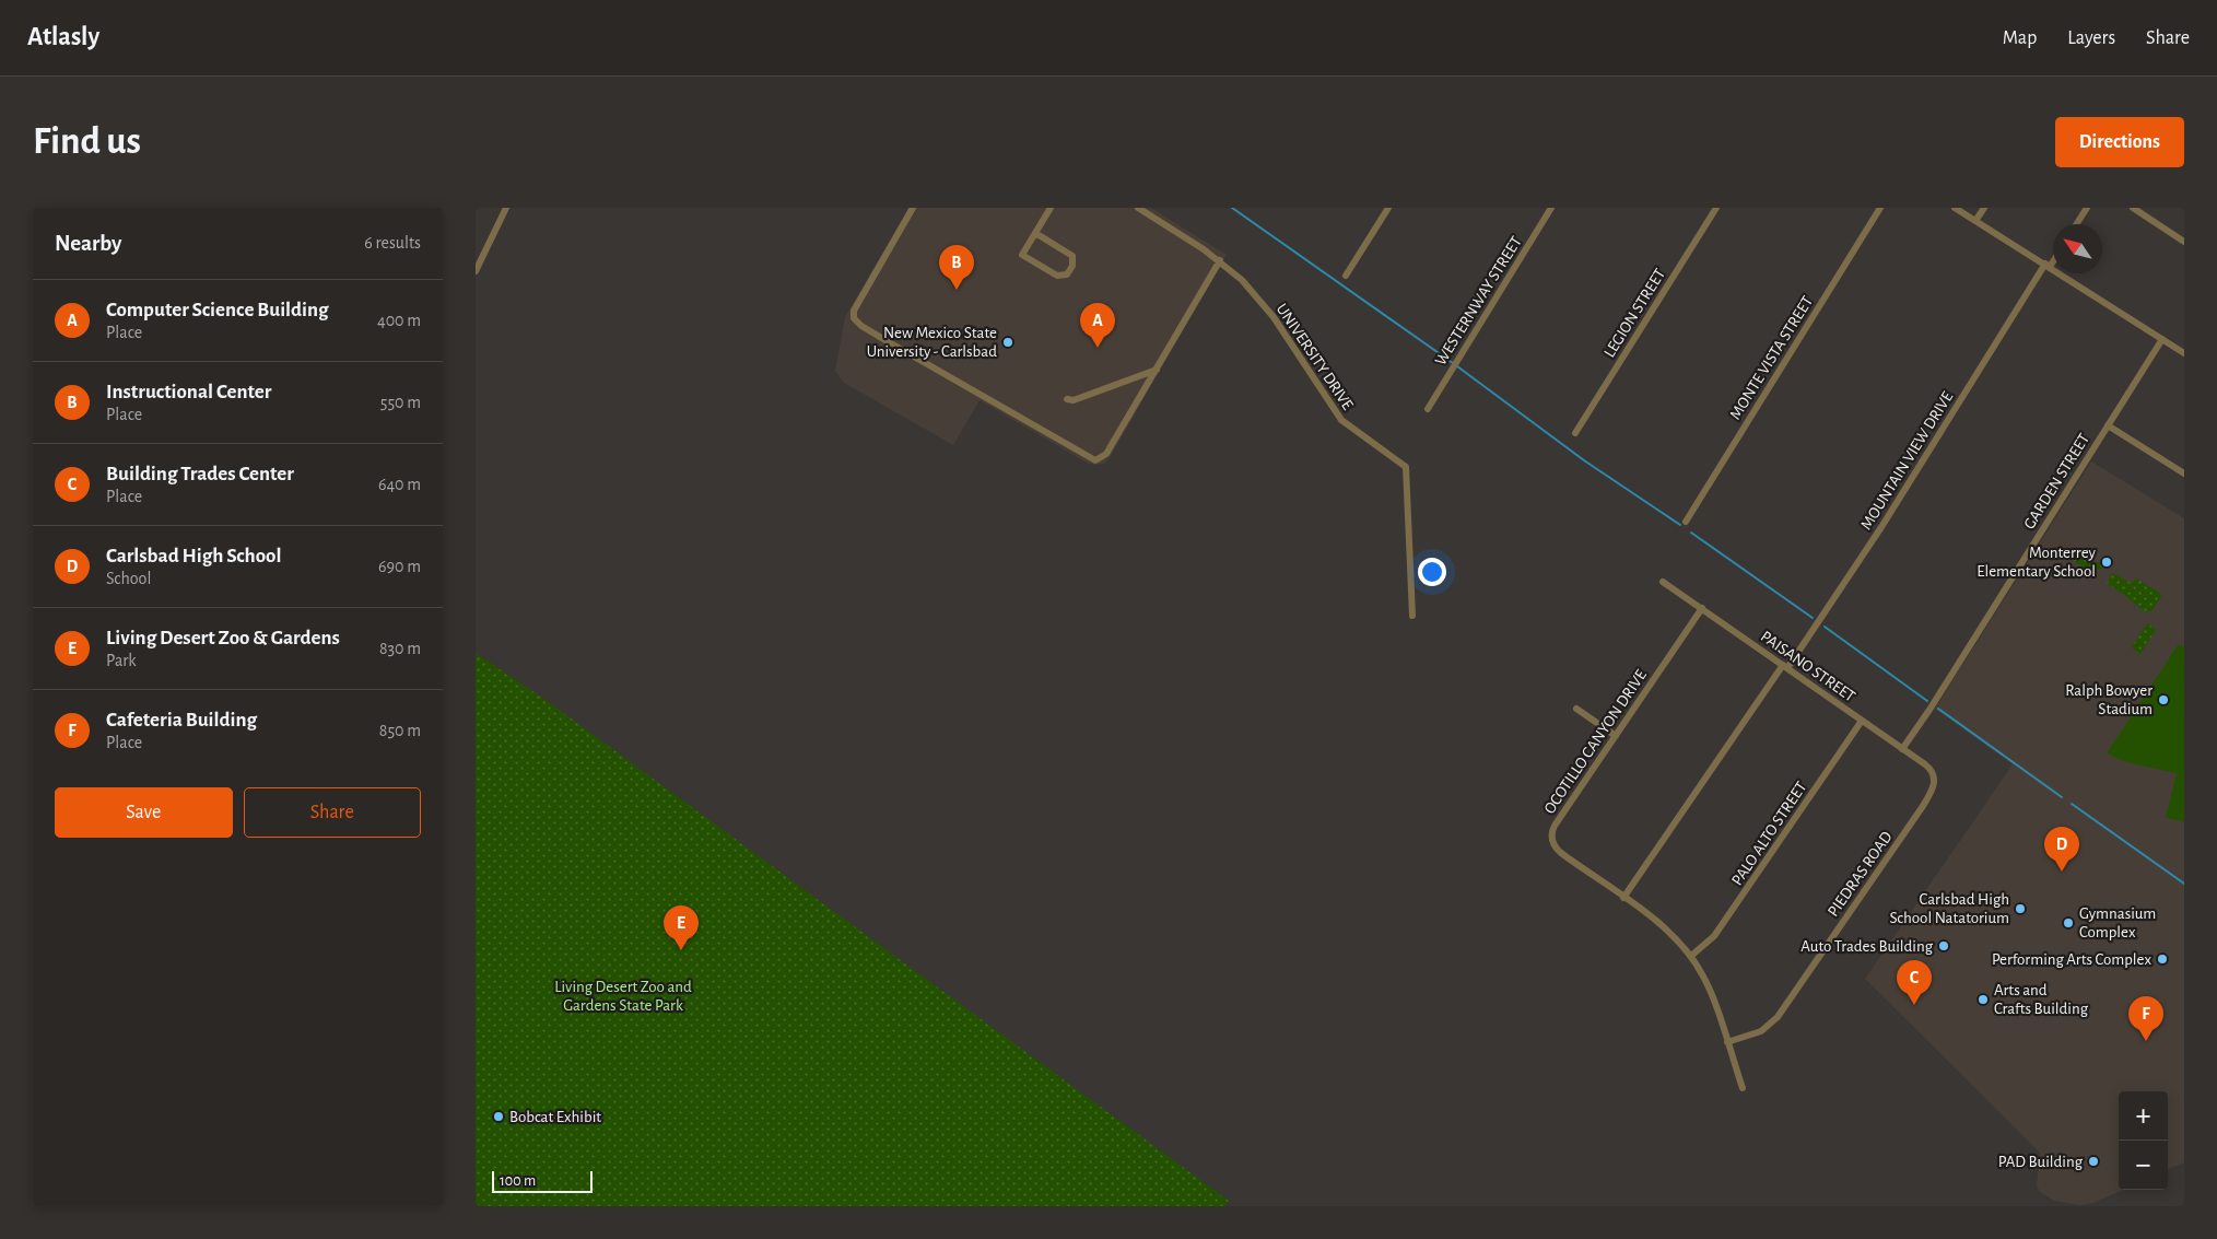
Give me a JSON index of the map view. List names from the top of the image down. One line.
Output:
{"streets":{"street":["WESTERNWAY STREET","LEGION STREET","UNIVERSITY DRIVE","MONTE VISTA STREET","MOUNTAIN VIEW DRIVE","GARDEN STREET","PAISANO STREET","OCOTILLO CANYON DRIVE","PALO ALTO STREET","PIEDRAS ROAD"]},"crossings":[["MOUNTAIN VIEW DRIVE","PAISANO STREET"],["MOUNTAIN VIEW DRIVE","OCOTILLO CANYON DRIVE"],["GARDEN STREET","PAISANO STREET"],["PAISANO STREET","OCOTILLO CANYON DRIVE"],["PAISANO STREET","PALO ALTO STREET"],["PAISANO STREET","PIEDRAS ROAD"],["OCOTILLO CANYON DRIVE","PALO ALTO STREET"],["OCOTILLO CANYON DRIVE","PIEDRAS ROAD"]],"parks":["Living Desert Zoo and Gardens State Park"],"places":["New Mexico State University - Carlsbad","Monterrey Elementary School","Ralph Bowyer Stadium","Carlsbad High School Natatorium","Gymnasium Complex","Auto Trades Building","Performing Arts Complex","Arts and Crafts Building","Bobcat Exhibit","PAD Building"],"scale_bar":"100 m","north":"top left","page":{"header":"Atlasly","nav":["Map","Layers","Share"],"buttons":["Directions",["Save","Share"]],"title":"Find us","heading":["Nearby","6 results"],"pins":["B","A","D","E","C","F"],"list":[{"mark":"A","name":"Computer Science Building","note":"Place","value":"400 m"},{"mark":"B","name":"Instructional Center","note":"Place","value":"550 m"},{"mark":"C","name":"Building Trades Center","note":"Place","value":"640 m"},{"mark":"D","name":"Carlsbad High School","note":"School","value":"690 m"},{"mark":"E","name":"Living Desert Zoo & Gardens","note":"Park","value":"830 m"},{"mark":"F","name":"Cafeteria Building","note":"Place","value":"850 m"}],"map_buttons":["+","−"],"scale":"100 m"}}
